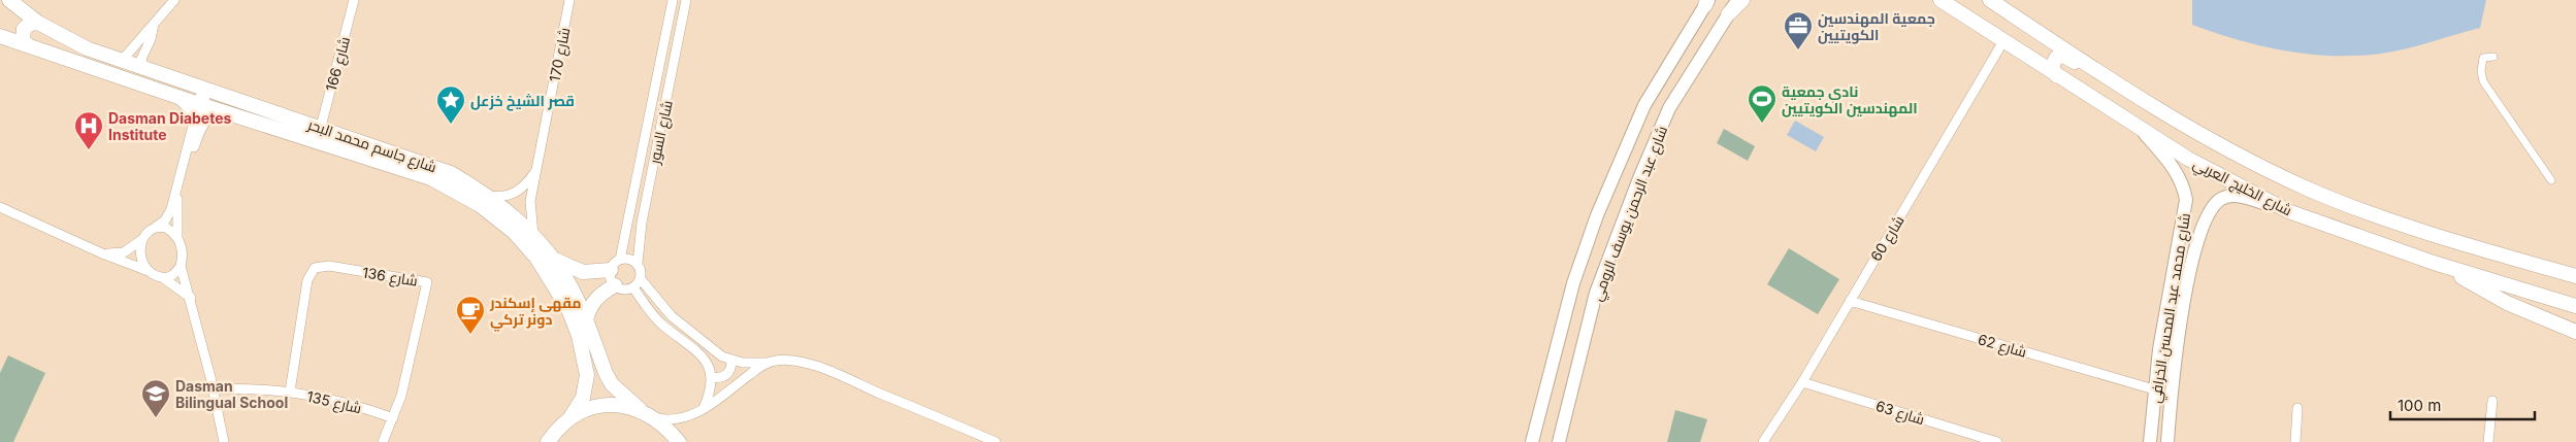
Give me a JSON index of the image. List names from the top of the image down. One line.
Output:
{"streets":{"main road":["شارع جاسم محمد البحر","شارع الخليج العربي","شارع عبد الرحمن يوسف الرومي","شارع محمد عبد المحسن الخرافي"],"street":["شارع 170","شارع 166","شارع السور","شارع 60","شارع 136","شارع 62","شارع 135","شارع 63"]},"crossings":[["شارع 170","شارع جاسم محمد البحر"],["شارع 166","شارع جاسم محمد البحر"],["شارع الخليج العربي","شارع 60"],["شارع الخليج العربي","شارع محمد عبد المحسن الخرافي"],["شارع 60","شارع 62"],["شارع 60","شارع 63"],["شارع 136","شارع 135"],["شارع محمد عبد المحسن الخرافي","شارع 62"]],"places":{"office":["جمعية المهندسين الكويتيين"],"sports":["نادي جمعية المهندسين الكويتيين"],"place":["قصر الشيخ خزعل"],"hospital":["Dasman Diabetes Institute"],"cafe":["مقهى إسكندر دونر تركي"],"school or university":["Dasman Bilingual School"]},"scale_bar":"100 m"}
